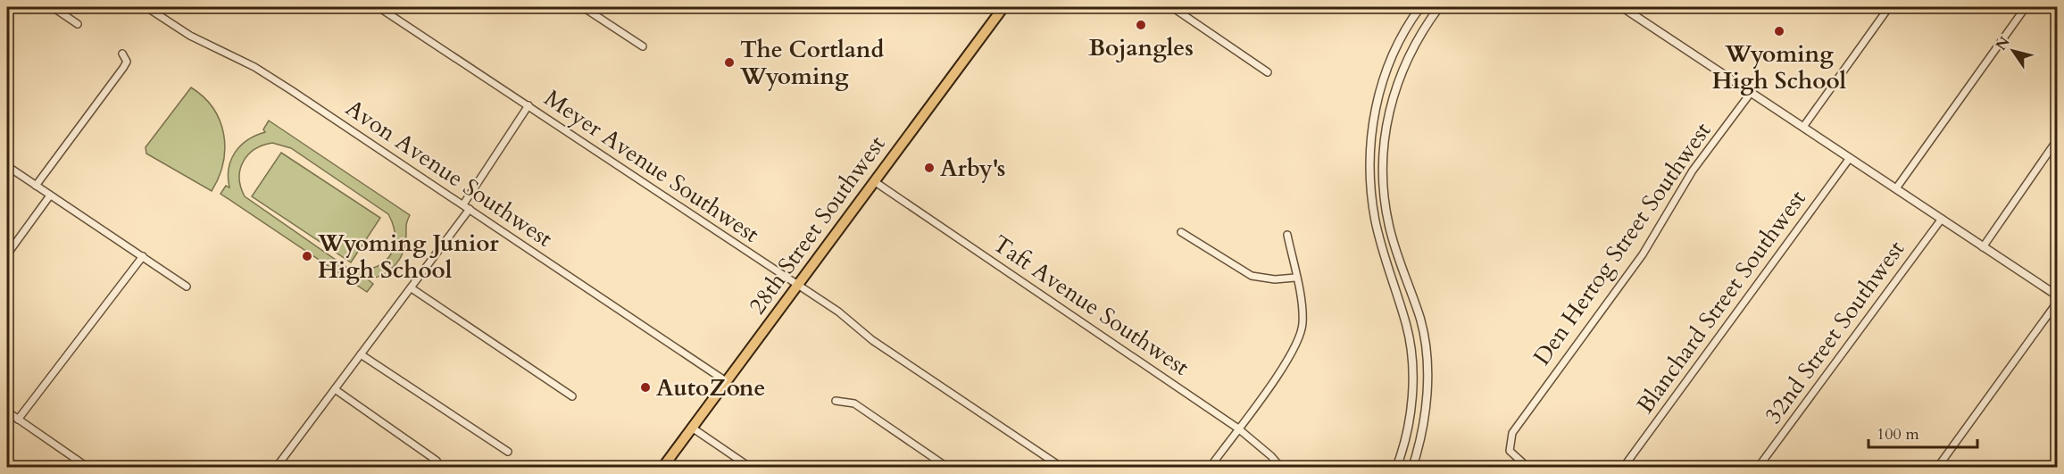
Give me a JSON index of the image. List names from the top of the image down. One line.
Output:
{"streets":{"main road":["28th Street Southwest"],"street":["Meyer Avenue Southwest","Avon Avenue Southwest","Den Hertog Street Southwest","Blanchard Street Southwest","Taft Avenue Southwest","32nd Street Southwest"]},"crossings":[["Meyer Avenue Southwest","28th Street Southwest"],["Avon Avenue Southwest","28th Street Southwest"],["28th Street Southwest","Taft Avenue Southwest"]],"places":["Bojangles","Wyoming High School","The Cortland Wyoming","Arby's","Wyoming Junior High School","AutoZone"],"scale_bar":"100 m","north":"top left"}
